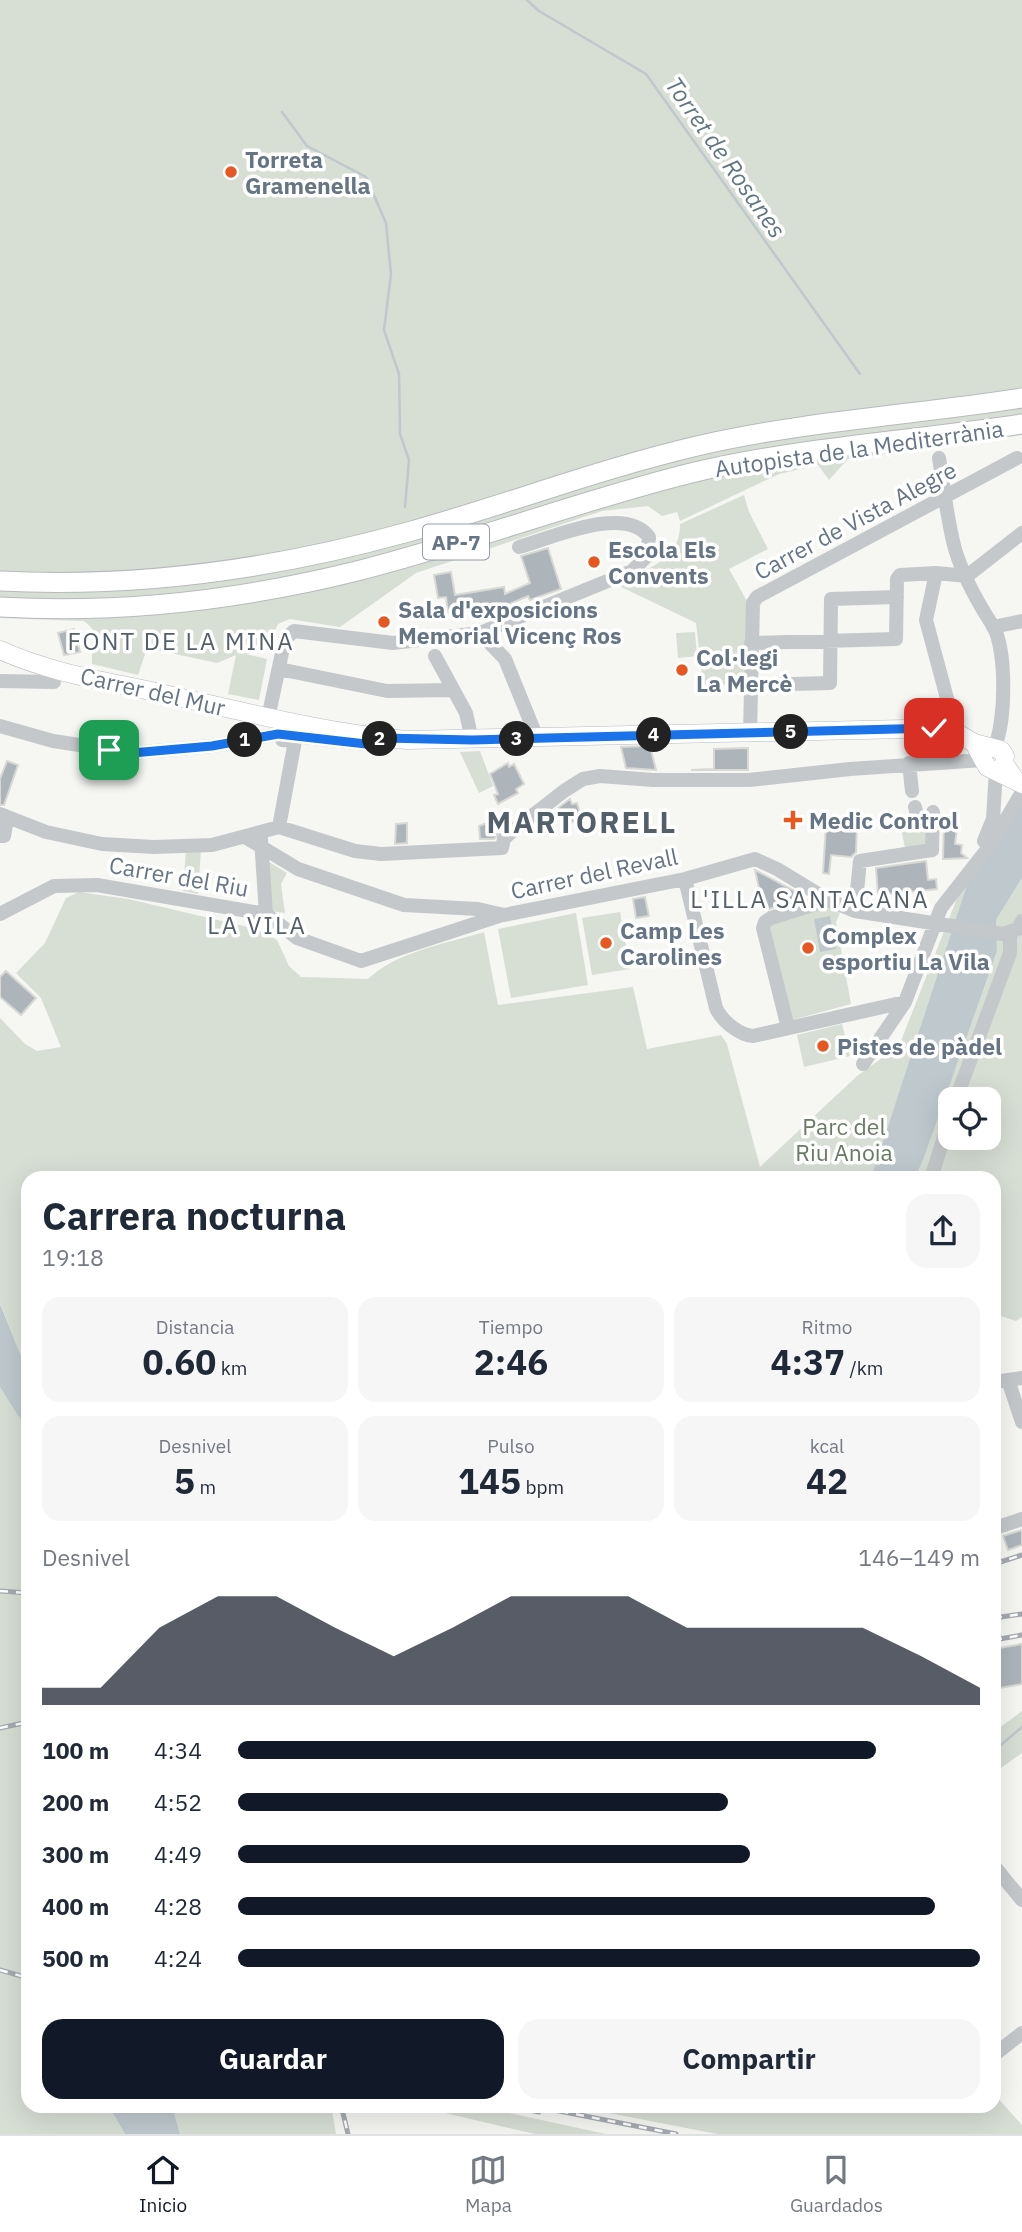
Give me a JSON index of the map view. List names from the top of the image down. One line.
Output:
{"streets":{"highway":["Autopista de la Mediterrània","AP-7"],"main road":["Carrer del Mur"],"street":["Carrer de Vista Alegre","Carrer del Revall","Carrer del Riu"]},"crossings":[["Carrer del Revall","Carrer del Riu"]],"districts":["FONT DE LA MINA","MARTORELL","L'ILLA SANTACANA","LA VILA"],"water":["Torret de Rosanes"],"parks":["Parc del Riu Anoia"],"places":{"other":["Torreta Gramenella","Escola Els Convents","Sala d'exposicions Memorial Vicenç Ros","Col·legi La Mercè","Camp Les Carolines","Complex esportiu La Vila","Pistes de pàdel"],"health":["Medic Control"]},"page":{"pins":["5","4","2","3","1"],"heading":["Carrera nocturna","19:18"],"stats":[["Distancia","0.60 km"],["Tiempo","2:46"],["Ritmo","4:37 /km"],["Desnivel","5 m"],["Pulso","145 bpm"],["kcal","42"]],"chart":["Desnivel","146–149 m"],"list":[{"name":"100 m","note":"4:34"},{"name":"200 m","note":"4:52"},{"name":"300 m","note":"4:49"},{"name":"400 m","note":"4:28"},{"name":"500 m","note":"4:24"}],"buttons":["Guardar","Compartir"],"tabs":["Inicio","Mapa","Guardados"]}}
